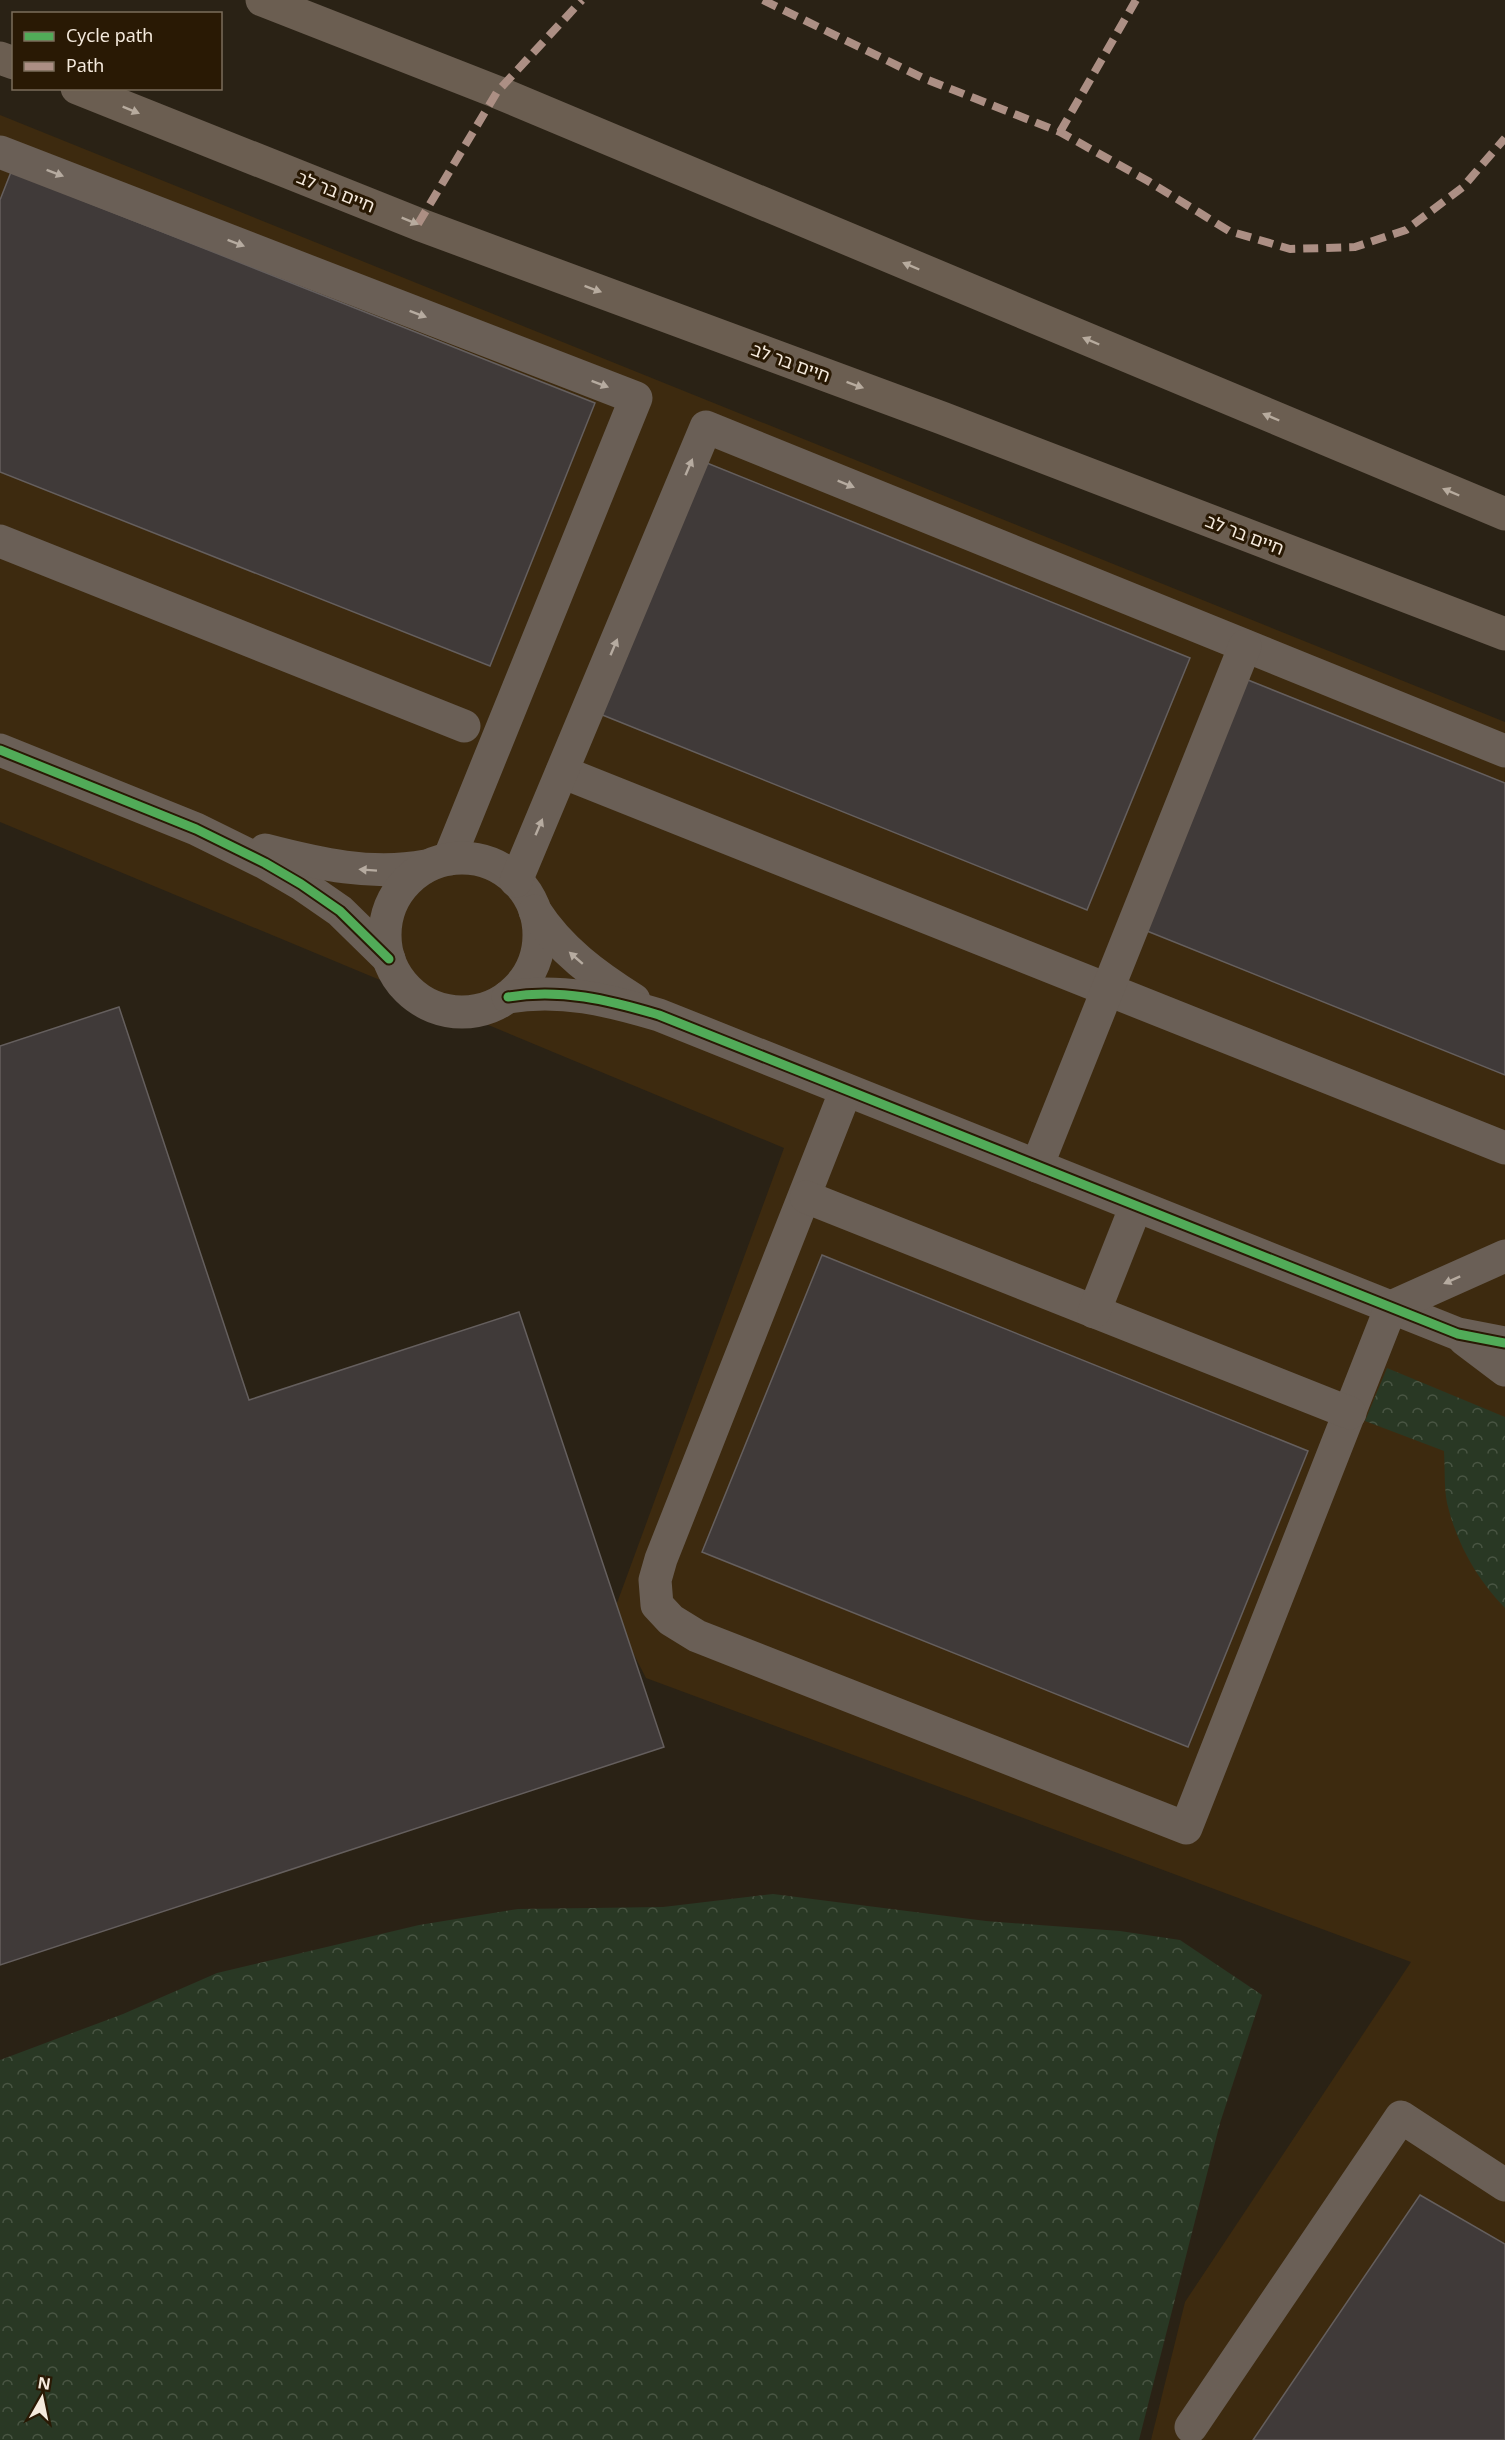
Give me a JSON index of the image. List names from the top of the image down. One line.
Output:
{"streets":{"main road":["חיים בר לב"]},"legend":["Cycle path","Path"],"north":"top"}
